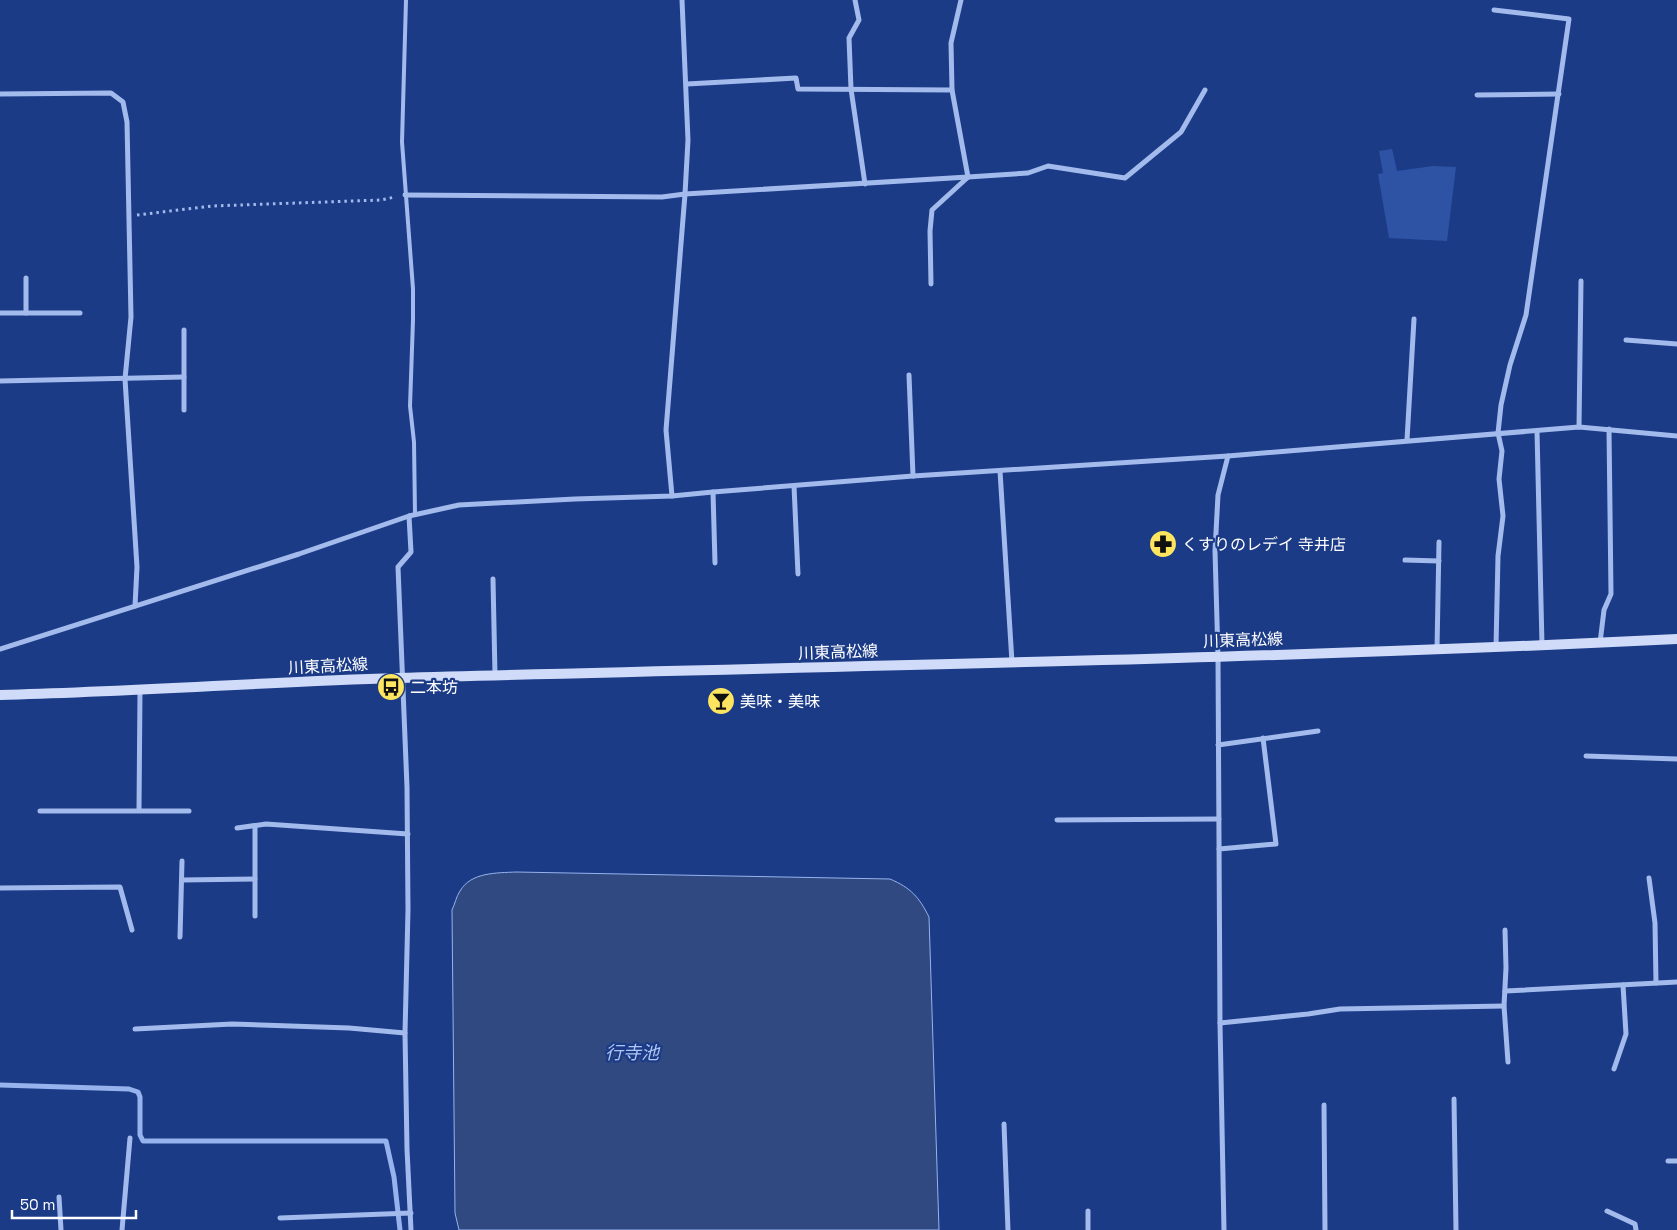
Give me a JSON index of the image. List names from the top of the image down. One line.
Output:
{"streets":{"main road":["川東高松線"]},"water":["行寺池"],"places":{"pharmacy":["くすりのレデイ 寺井店"],"bus stop":["二本坊"],"bar":["美味・美味"]},"scale_bar":"50 m"}
